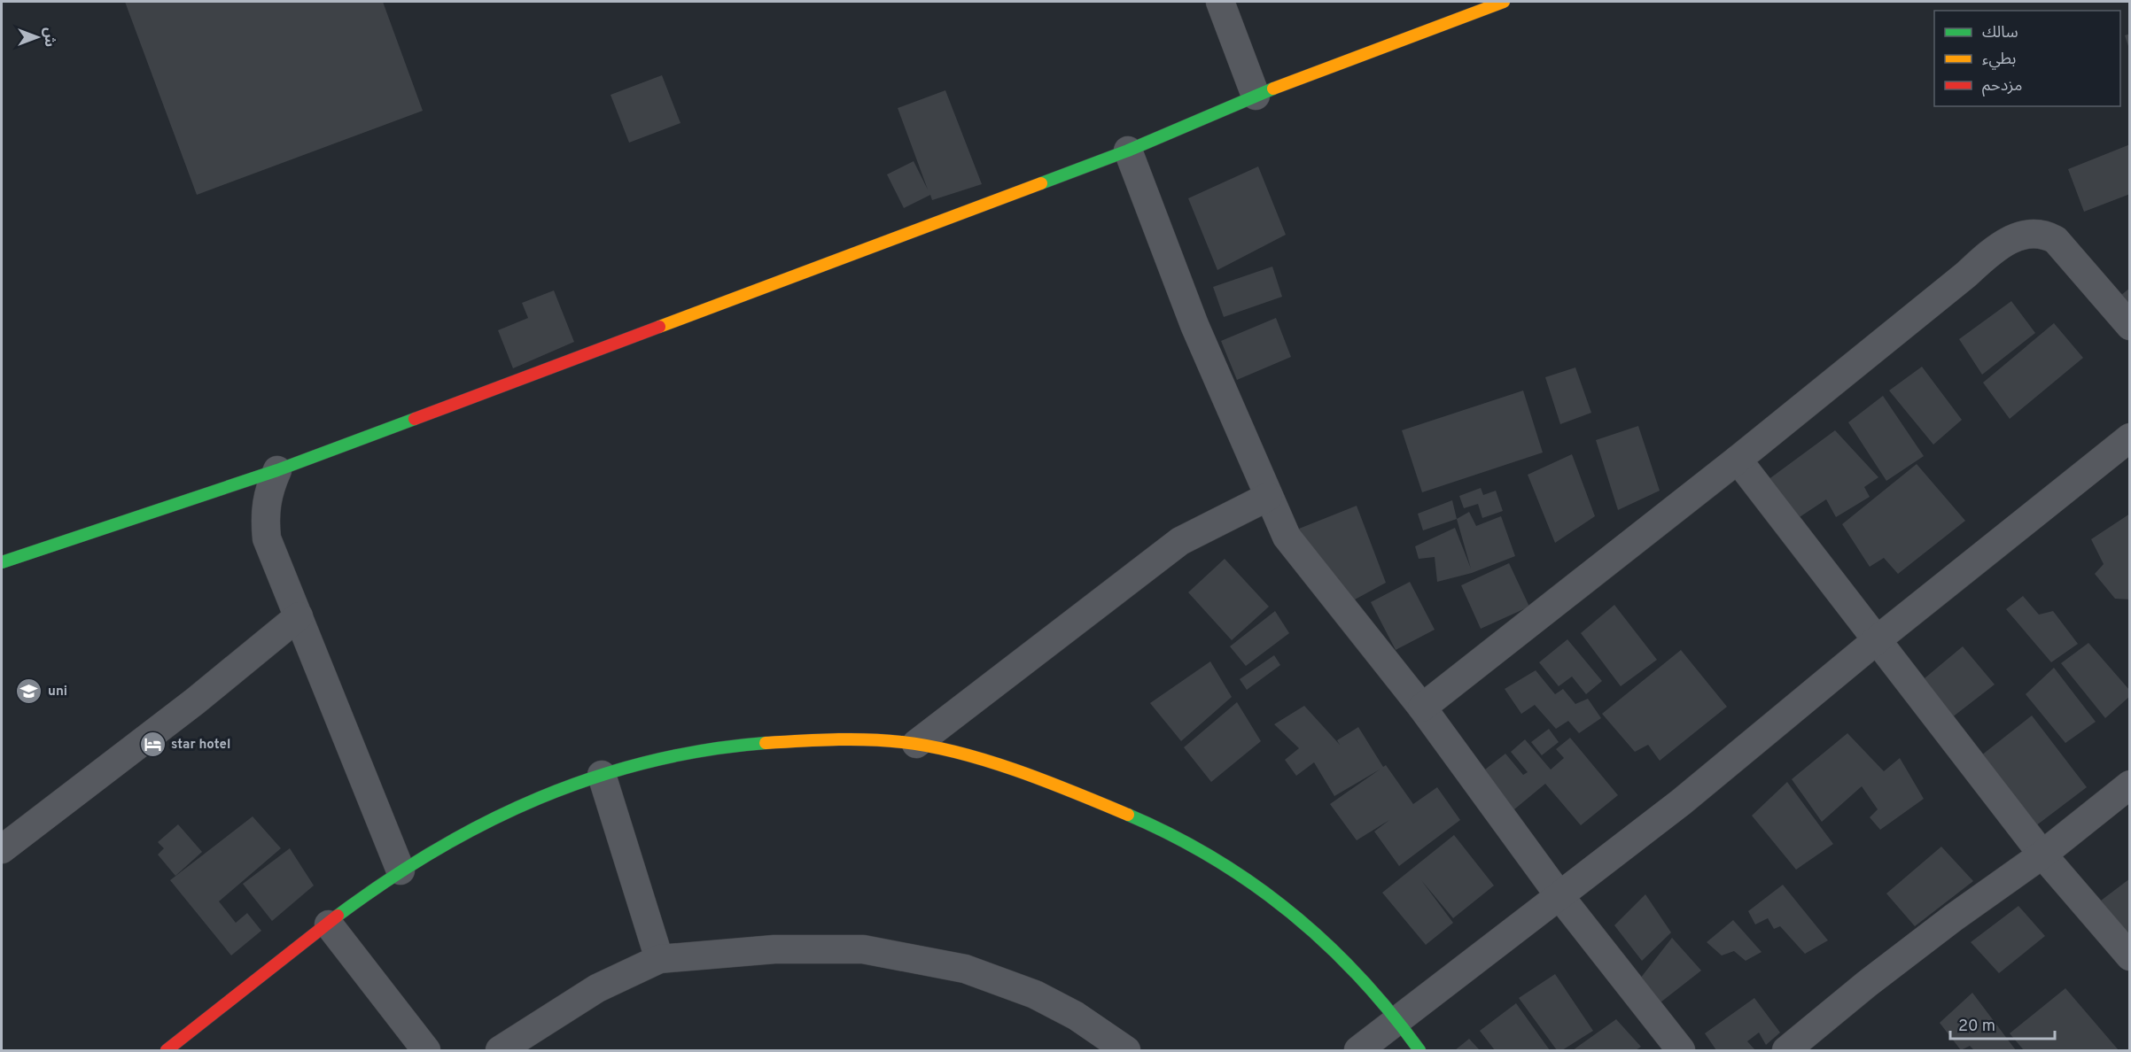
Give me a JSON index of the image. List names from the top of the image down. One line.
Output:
{"places":{"school or university":["uni"],"hotel":["star hotel"]},"legend":["سالك","بطيء","مزدحم"],"scale_bar":"20 m","north":"right"}
